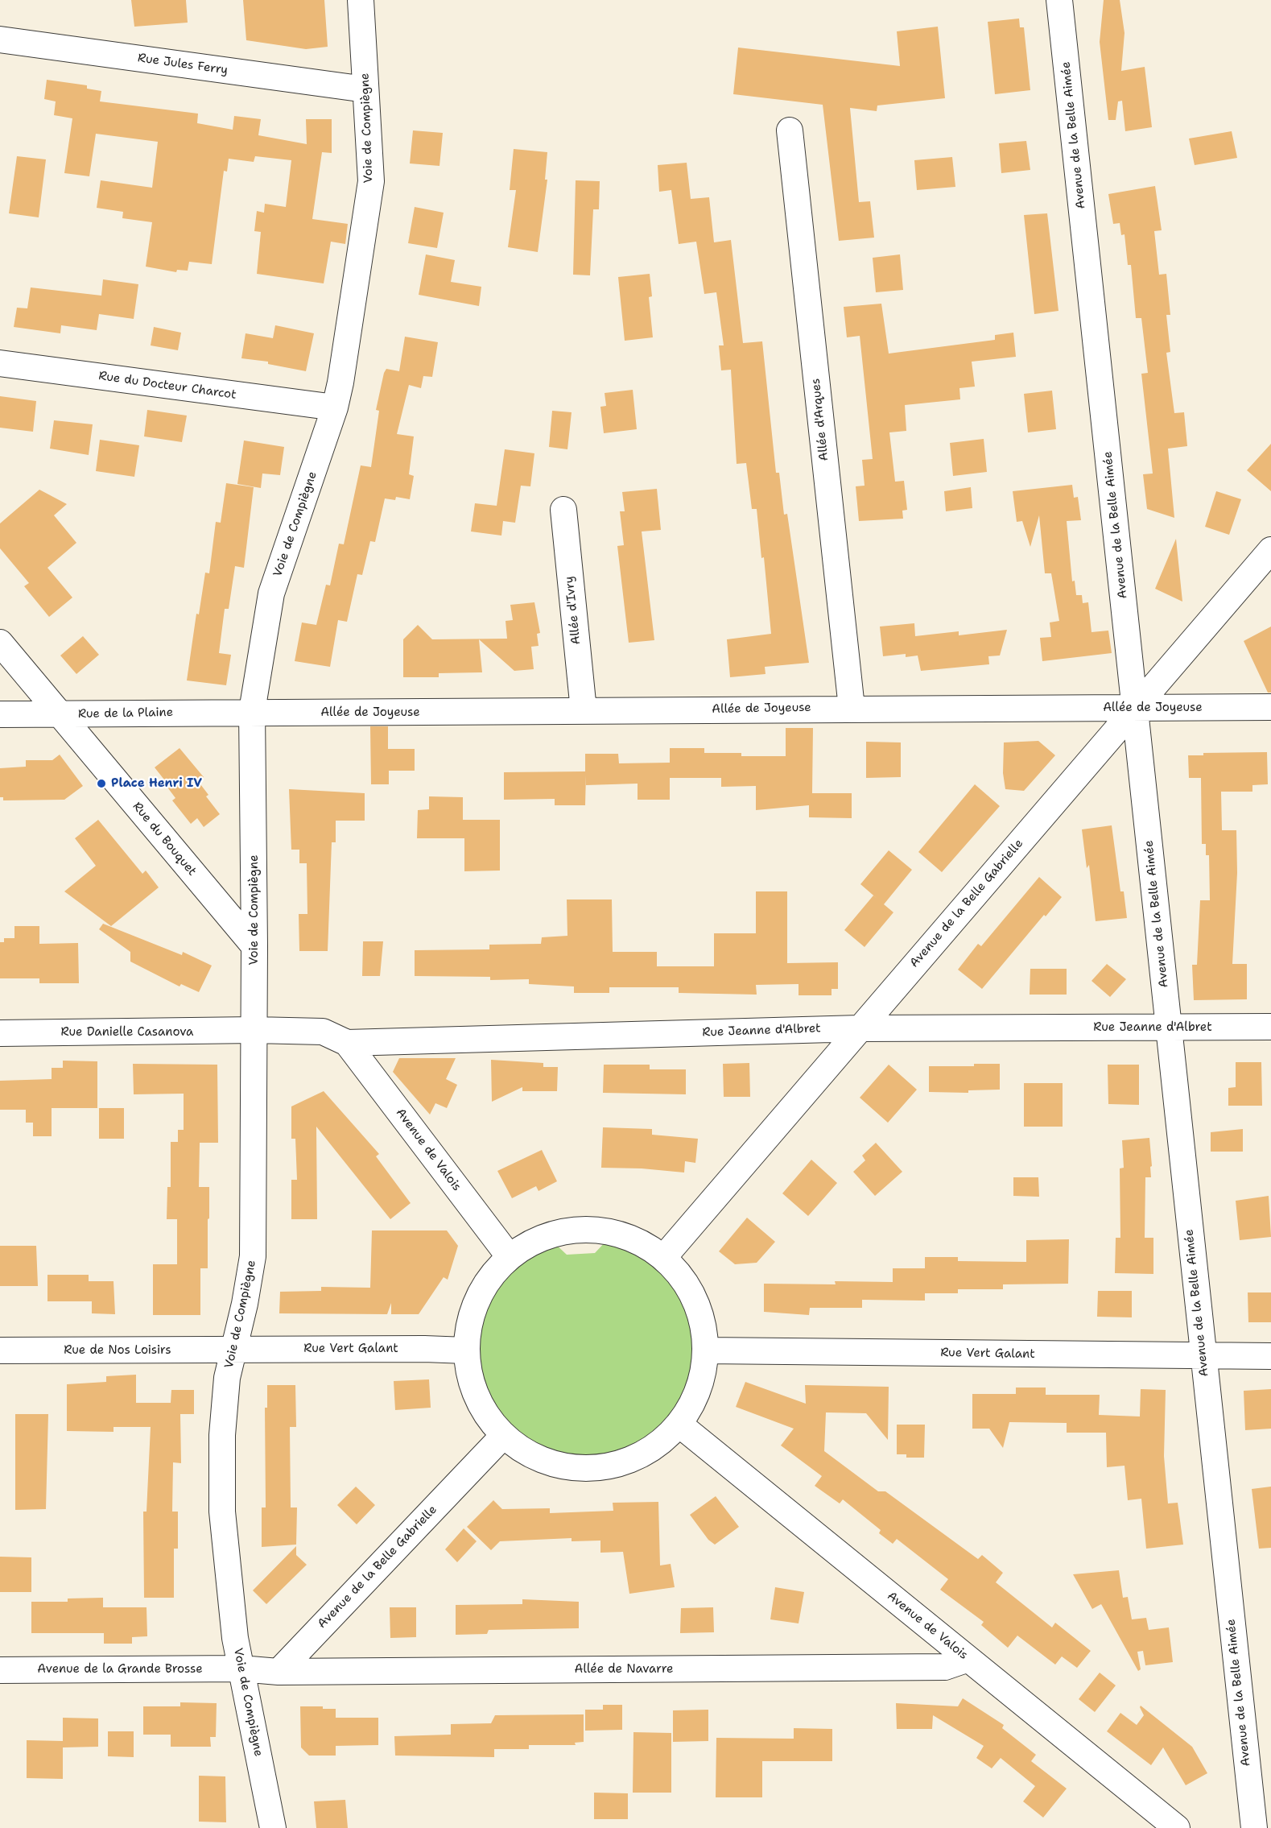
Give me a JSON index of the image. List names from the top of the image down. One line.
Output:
{"streets":{"street":["Rue Jules Ferry","Voie de Compiègne","Avenue de la Belle Aimée","Rue du Docteur Charcot","Allée d'Arques","Allée d'Ivry","Allée de Joyeuse","Rue de la Plaine","Rue du Bouquet","Avenue de la Belle Gabrielle","Rue Jeanne d'Albret","Rue Danielle Casanova","Avenue de Valois","Rue Vert Galant","Rue de Nos Loisirs","Avenue de la Grande Brosse","Allée de Navarre"]},"crossings":[["Rue Jules Ferry","Voie de Compiègne"],["Voie de Compiègne","Rue du Docteur Charcot"],["Voie de Compiègne","Allée de Joyeuse"],["Voie de Compiègne","Rue de la Plaine"],["Voie de Compiègne","Rue du Bouquet"],["Voie de Compiègne","Rue Jeanne d'Albret"],["Voie de Compiègne","Rue Danielle Casanova"],["Voie de Compiègne","Rue Vert Galant"],["Voie de Compiègne","Rue de Nos Loisirs"],["Voie de Compiègne","Avenue de la Grande Brosse"],["Avenue de la Belle Aimée","Allée de Joyeuse"],["Avenue de la Belle Aimée","Avenue de la Belle Gabrielle"],["Avenue de la Belle Aimée","Rue Jeanne d'Albret"],["Avenue de la Belle Aimée","Rue Vert Galant"],["Allée d'Arques","Allée de Joyeuse"],["Allée d'Ivry","Allée de Joyeuse"],["Allée de Joyeuse","Rue de la Plaine"],["Allée de Joyeuse","Avenue de la Belle Gabrielle"],["Rue de la Plaine","Rue du Bouquet"],["Avenue de la Belle Gabrielle","Rue Jeanne d'Albret"],["Avenue de la Belle Gabrielle","Allée de Navarre"],["Rue Jeanne d'Albret","Rue Danielle Casanova"],["Rue Jeanne d'Albret","Avenue de Valois"],["Avenue de Valois","Allée de Navarre"],["Rue Vert Galant","Rue de Nos Loisirs"]],"places":["Place Henri IV"]}
